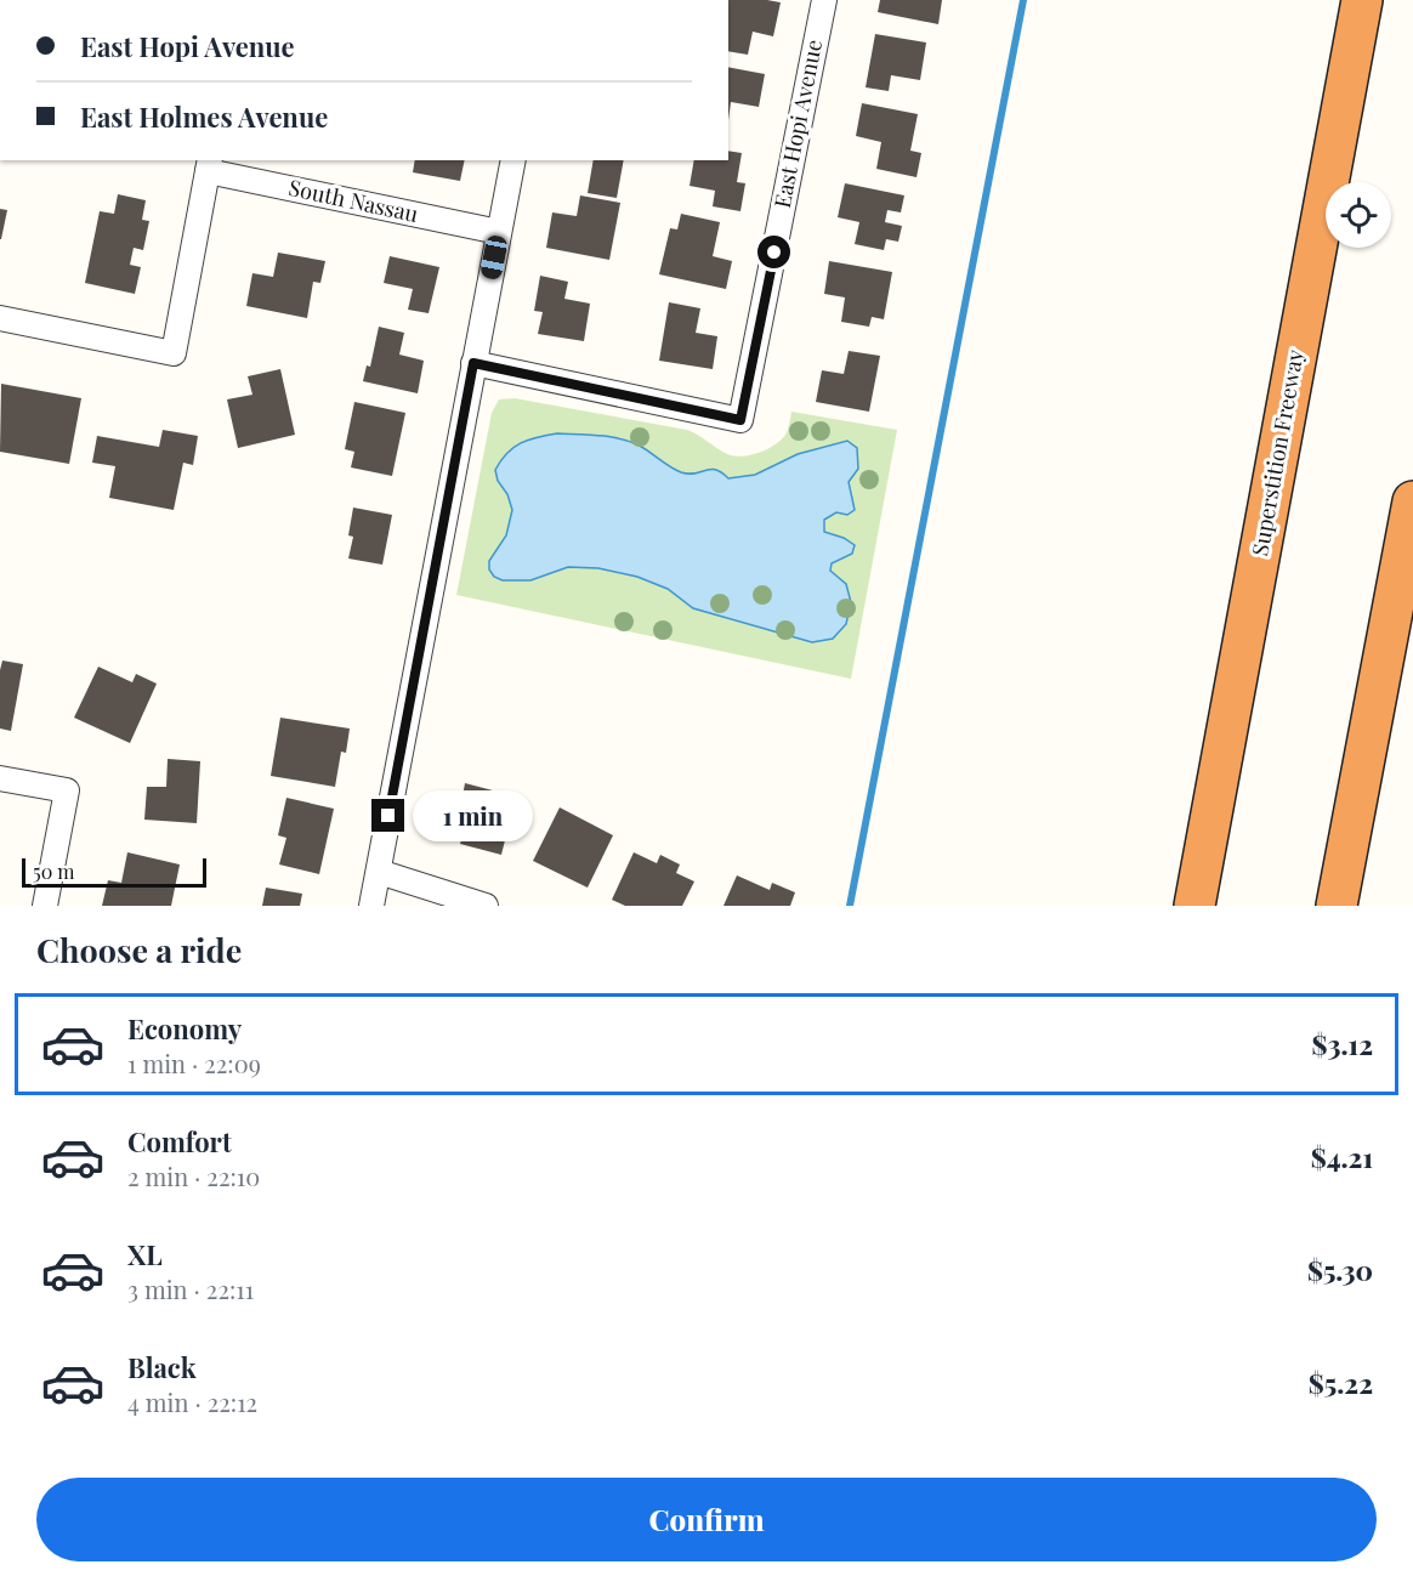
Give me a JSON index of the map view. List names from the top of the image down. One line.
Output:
{"streets":{"highway":["Superstition Freeway"],"street":["East Hopi Avenue","South Nassau"]},"scale_bar":"50 m","page":{"banner":["East Hopi Avenue","East Holmes Avenue"],"bubble":"1 min","scale":"50 m","heading":"Choose a ride","list":[{"name":"Economy","note":"1 min · 22:09","value":"$3.12"},{"name":"Comfort","note":"2 min · 22:10","value":"$4.21"},{"name":"XL","note":"3 min · 22:11","value":"$5.30"},{"name":"Black","note":"4 min · 22:12","value":"$5.22"}],"buttons":"Confirm"}}
